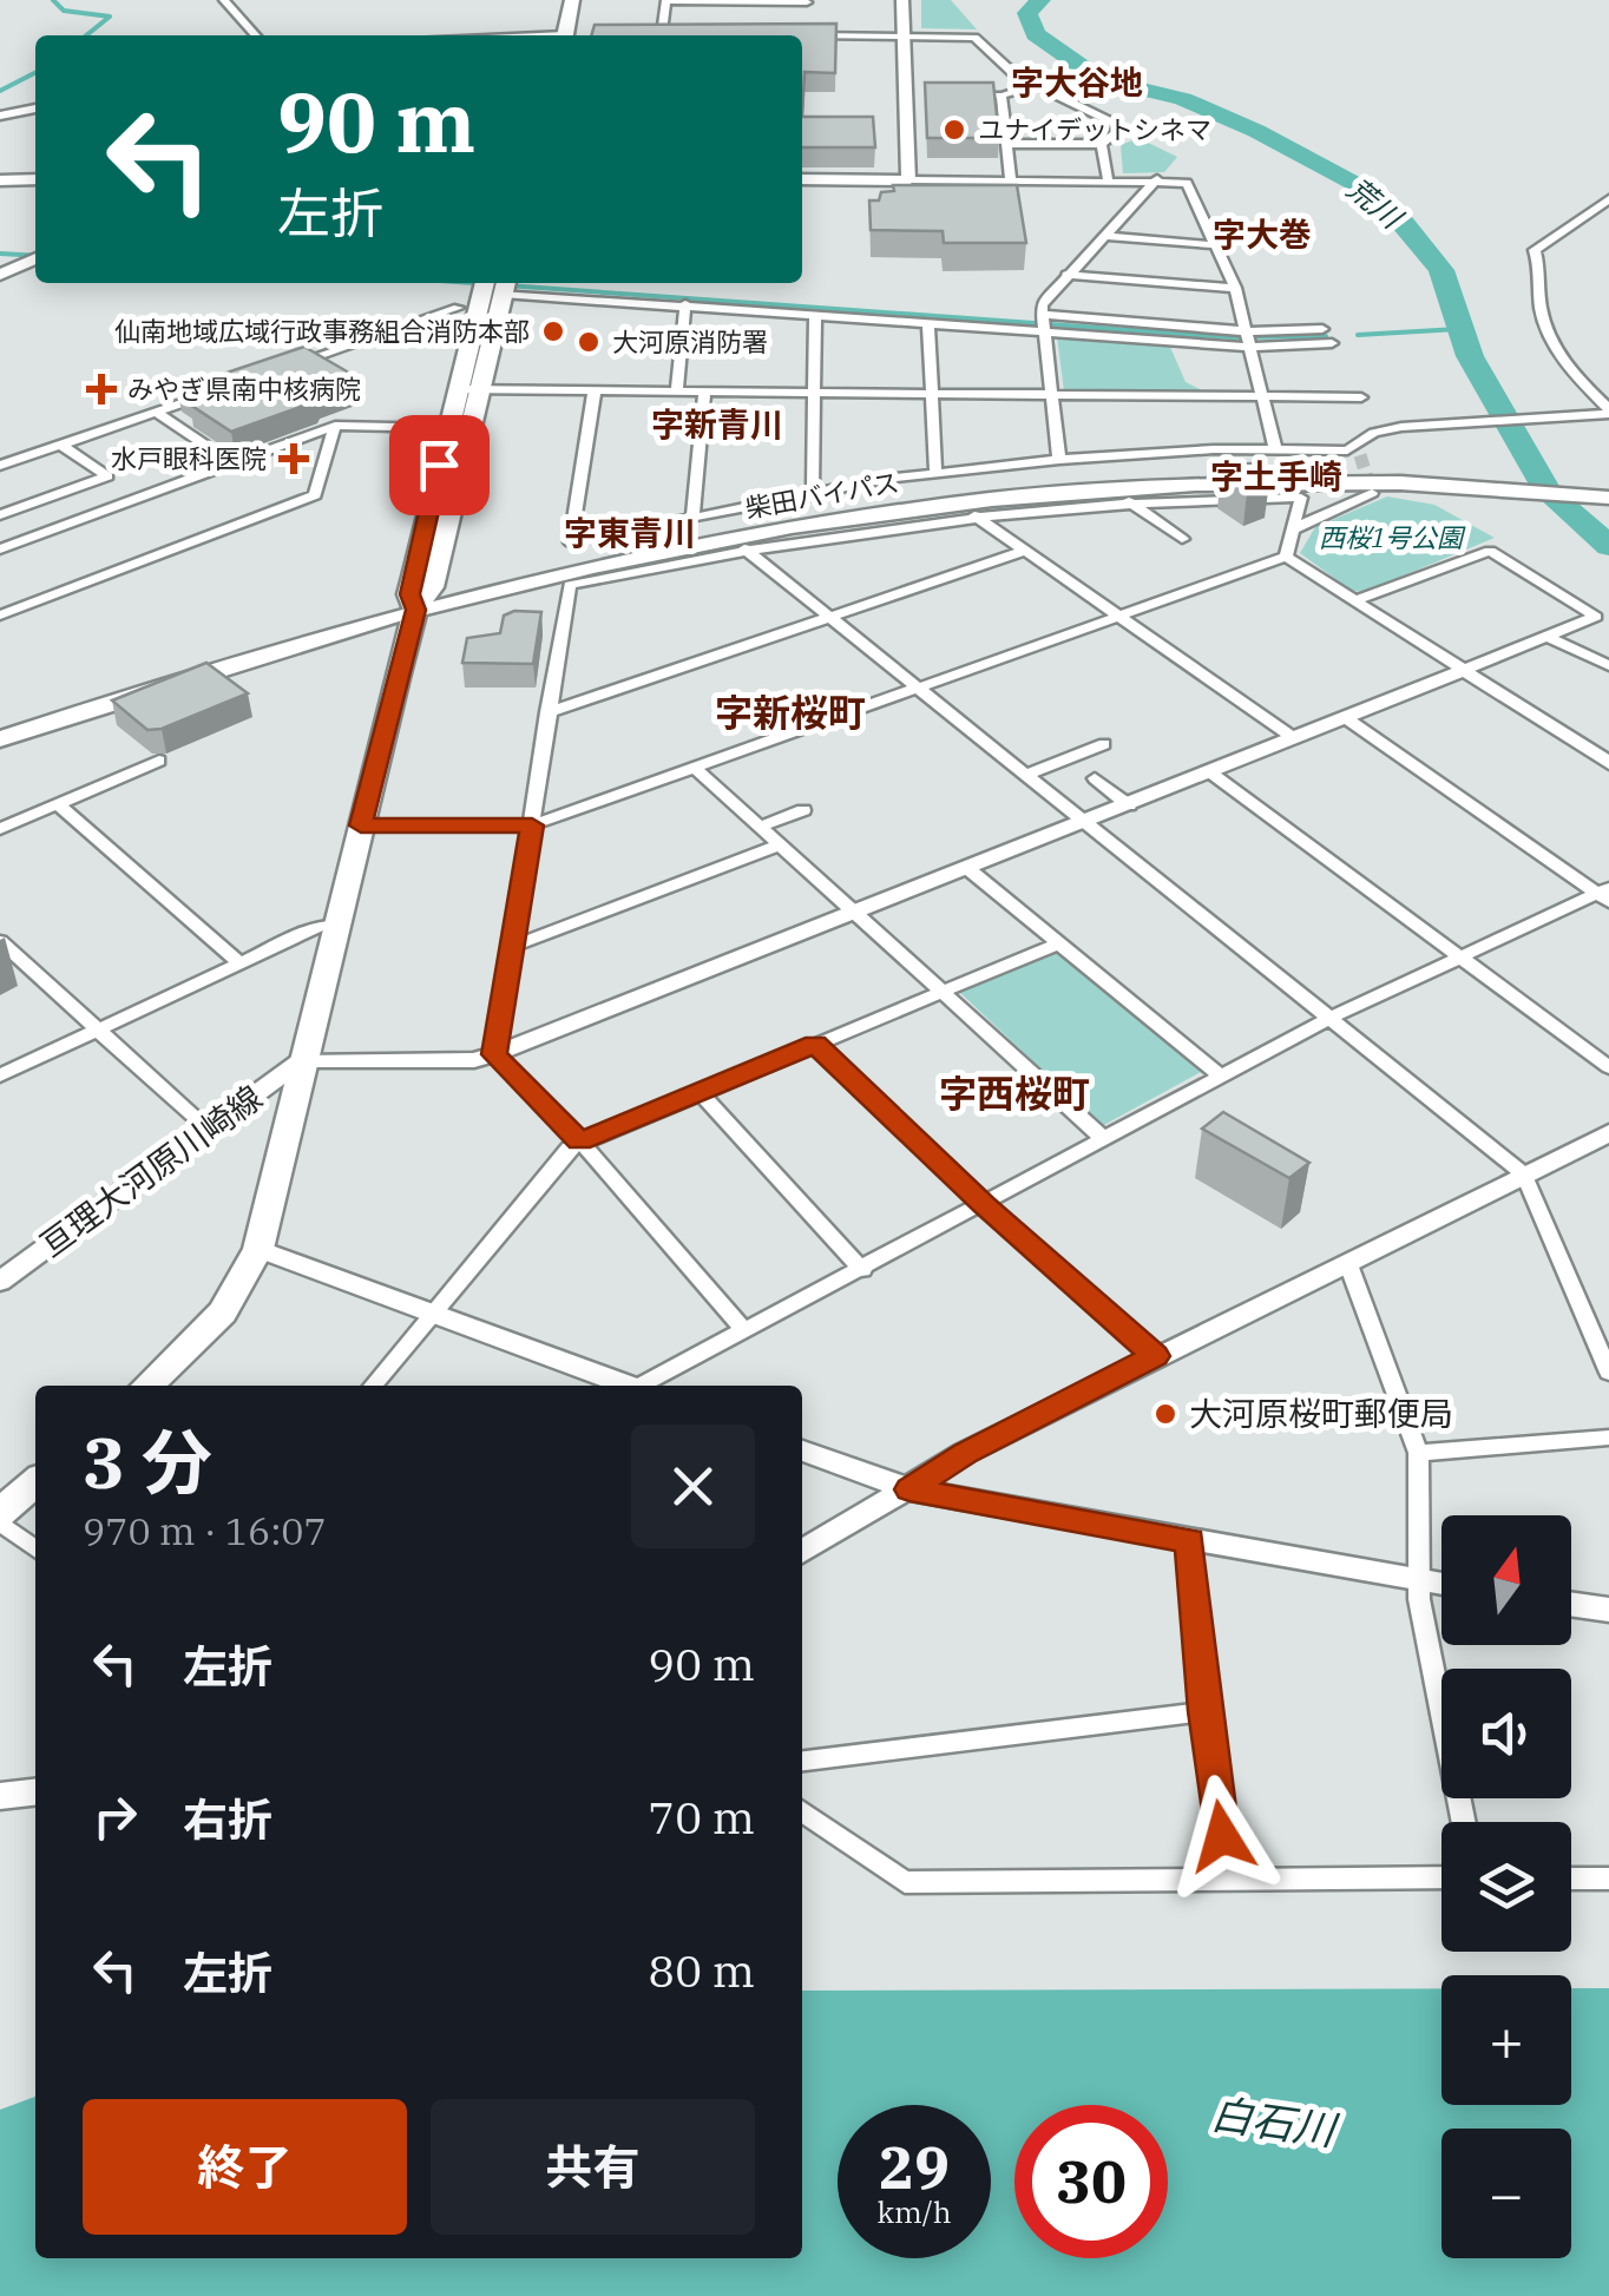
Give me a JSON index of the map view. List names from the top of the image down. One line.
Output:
{"streets":{"main road":["柴田バイパス","亘理大河原川崎線"]},"crossings":[["柴田バイパス","亘理大河原川崎線"]],"districts":["字大谷地","字大巻","字新青川","字土手崎","字東青川","字新桜町","字西桜町"],"water":["荒川","白石川"],"parks":["西桜1号公園"],"places":{"other":["ユナイデットシネマ","仙南地域広域行政事務組合消防本部","大河原消防署","大河原桜町郵便局"],"health":["みやぎ県南中核病院","水戸眼科医院"]},"north":"top","page":{"turn":["90 m","左折"],"heading":["3 分","970 m · 16:07"],"map_buttons":["+","−"],"list":[{"name":"左折","value":"90 m"},{"name":"右折","value":"70 m"},{"name":"左折","value":"80 m"}],"buttons":["終了","共有"],"speed":"29 km/h","limit":"30"}}
